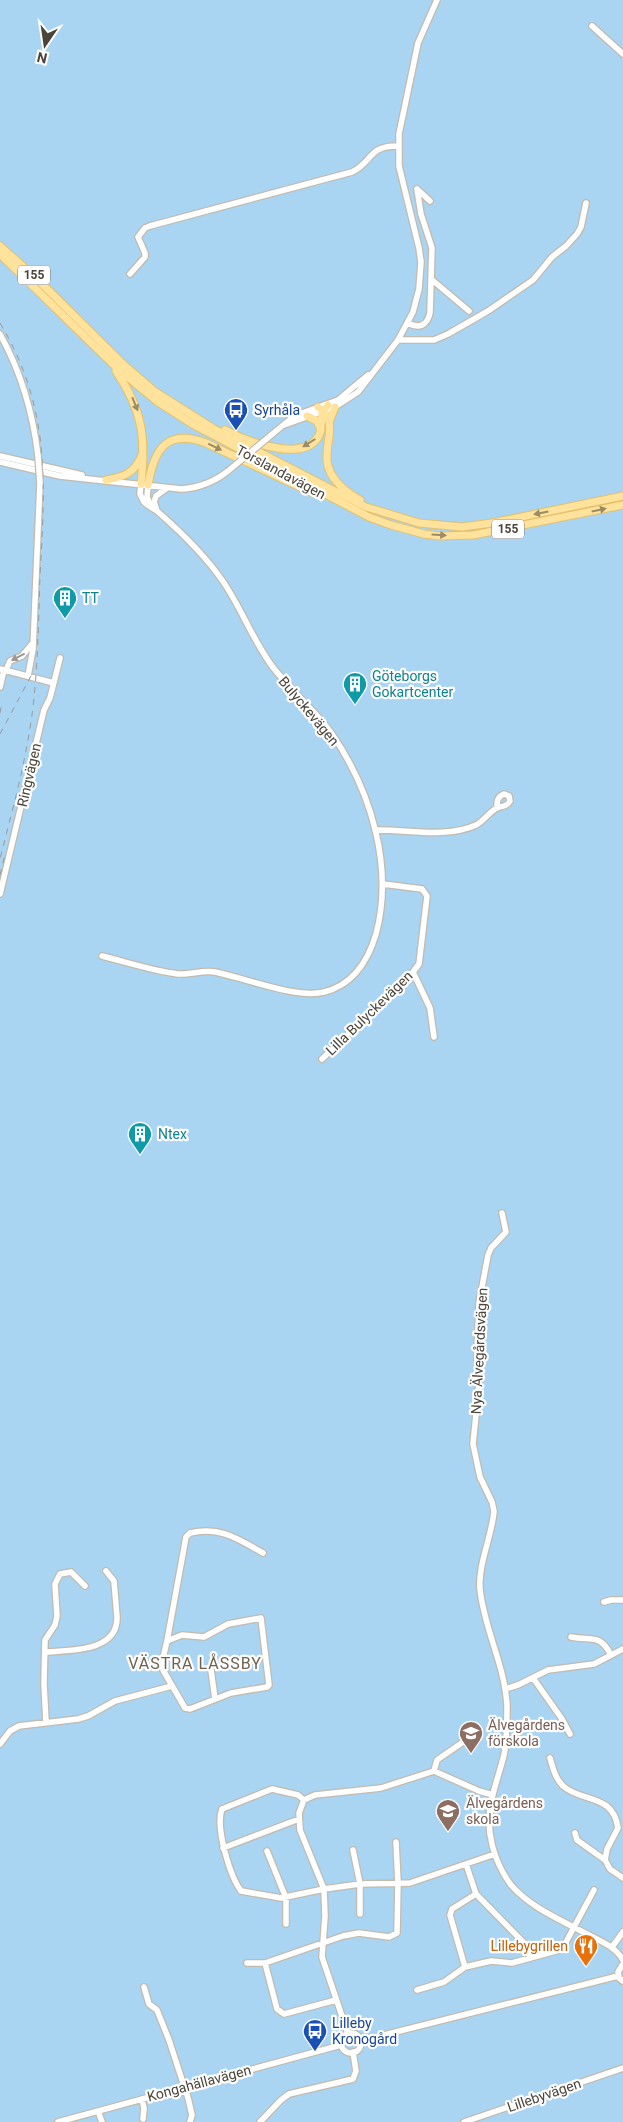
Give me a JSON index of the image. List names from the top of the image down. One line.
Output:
{"streets":{"main road":["155","Torslandavägen"],"street":["Bulyckevägen","Ringvägen","Lilla Bulyckevägen","Nya Älvegårdsvägen","Kongahällavägen","Lillebyvägen"]},"crossings":[["Bulyckevägen","Lilla Bulyckevägen"]],"districts":["VÄSTRA LÅSSBY"],"places":{"bus stop":["Syrhåla","Lilleby Kronogård"],"building":["TT","Göteborgs Gokartcenter","Ntex"],"school or university":["Älvegårdens förskola","Älvegårdens skola"],"restaurant":["Lillebygrillen"]},"north":"bottom"}
